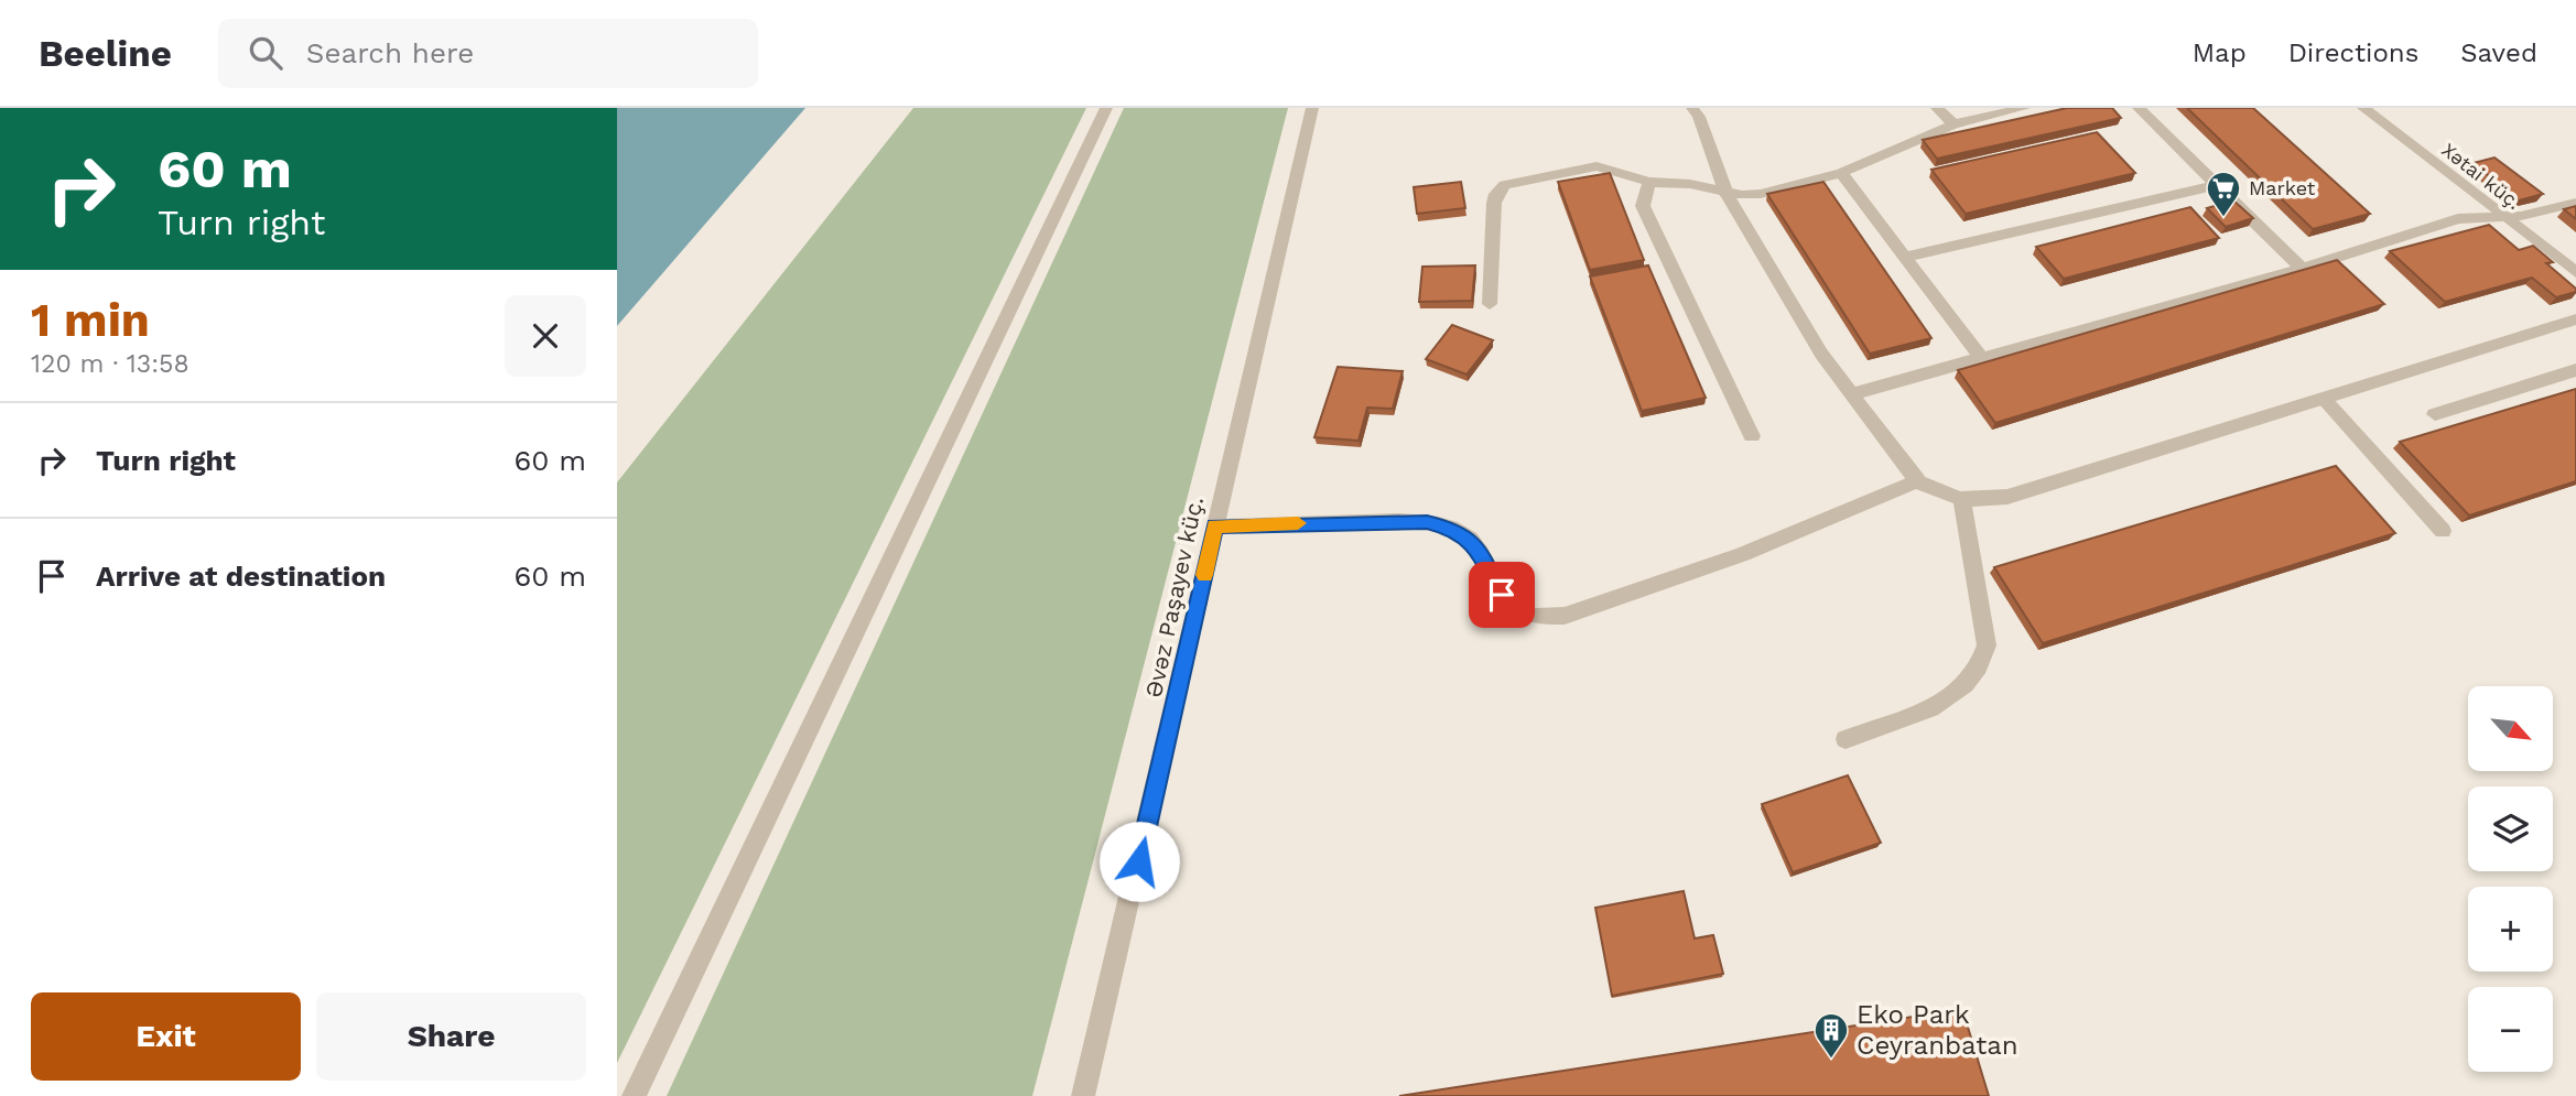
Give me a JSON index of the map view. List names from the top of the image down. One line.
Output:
{"streets":{"street":["Xətai küç.","Əvəz Paşayev küç."]},"places":{"supermarket":["Market"],"building":["Eko Park Ceyranbatan"]},"north":"bottom right","page":{"header":"Beeline","search":"Search here","nav":["Map","Directions","Saved"],"turn":["60 m","Turn right"],"heading":["1 min","120 m · 13:58"],"list":[{"name":"Turn right","value":"60 m"},{"name":"Arrive at destination","value":"60 m"}],"map_buttons":["+","−"],"buttons":["Exit","Share"]}}
